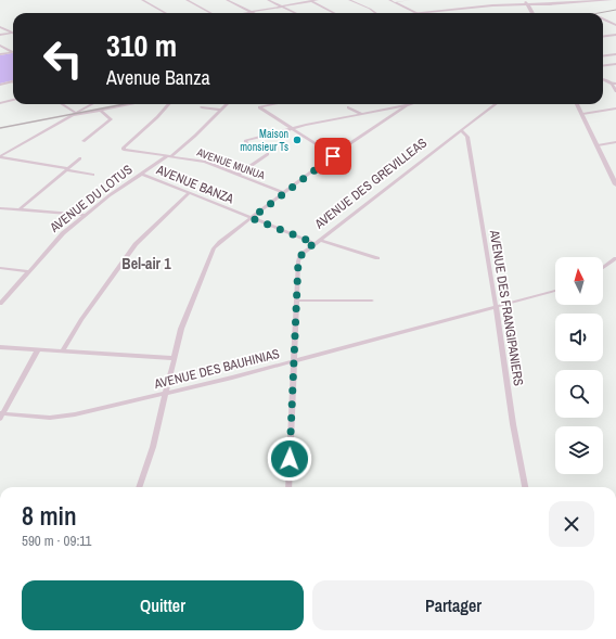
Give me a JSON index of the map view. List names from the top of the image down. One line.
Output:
{"streets":{"street":["AVENUE MUNUA","AVENUE DES GREVILLEAS","AVENUE BANZA","AVENUE DU LOTUS","AVENUE DES FRANGIPANIERS","AVENUE DES BAUHINIAS"]},"crossings":[["AVENUE MUNUA","AVENUE DU LOTUS"],["AVENUE DES GREVILLEAS","AVENUE BANZA"],["AVENUE DES GREVILLEAS","AVENUE DES FRANGIPANIERS"],["AVENUE DES GREVILLEAS","AVENUE DES BAUHINIAS"],["AVENUE BANZA","AVENUE DU LOTUS"],["AVENUE DES FRANGIPANIERS","AVENUE DES BAUHINIAS"]],"districts":["Bel-air 1"],"places":["Maison monsieur Ts"],"north":"top","page":{"turn":["310 m","Avenue Banza"],"heading":["8 min","590 m · 09:11"],"buttons":["Quitter","Partager"]}}
